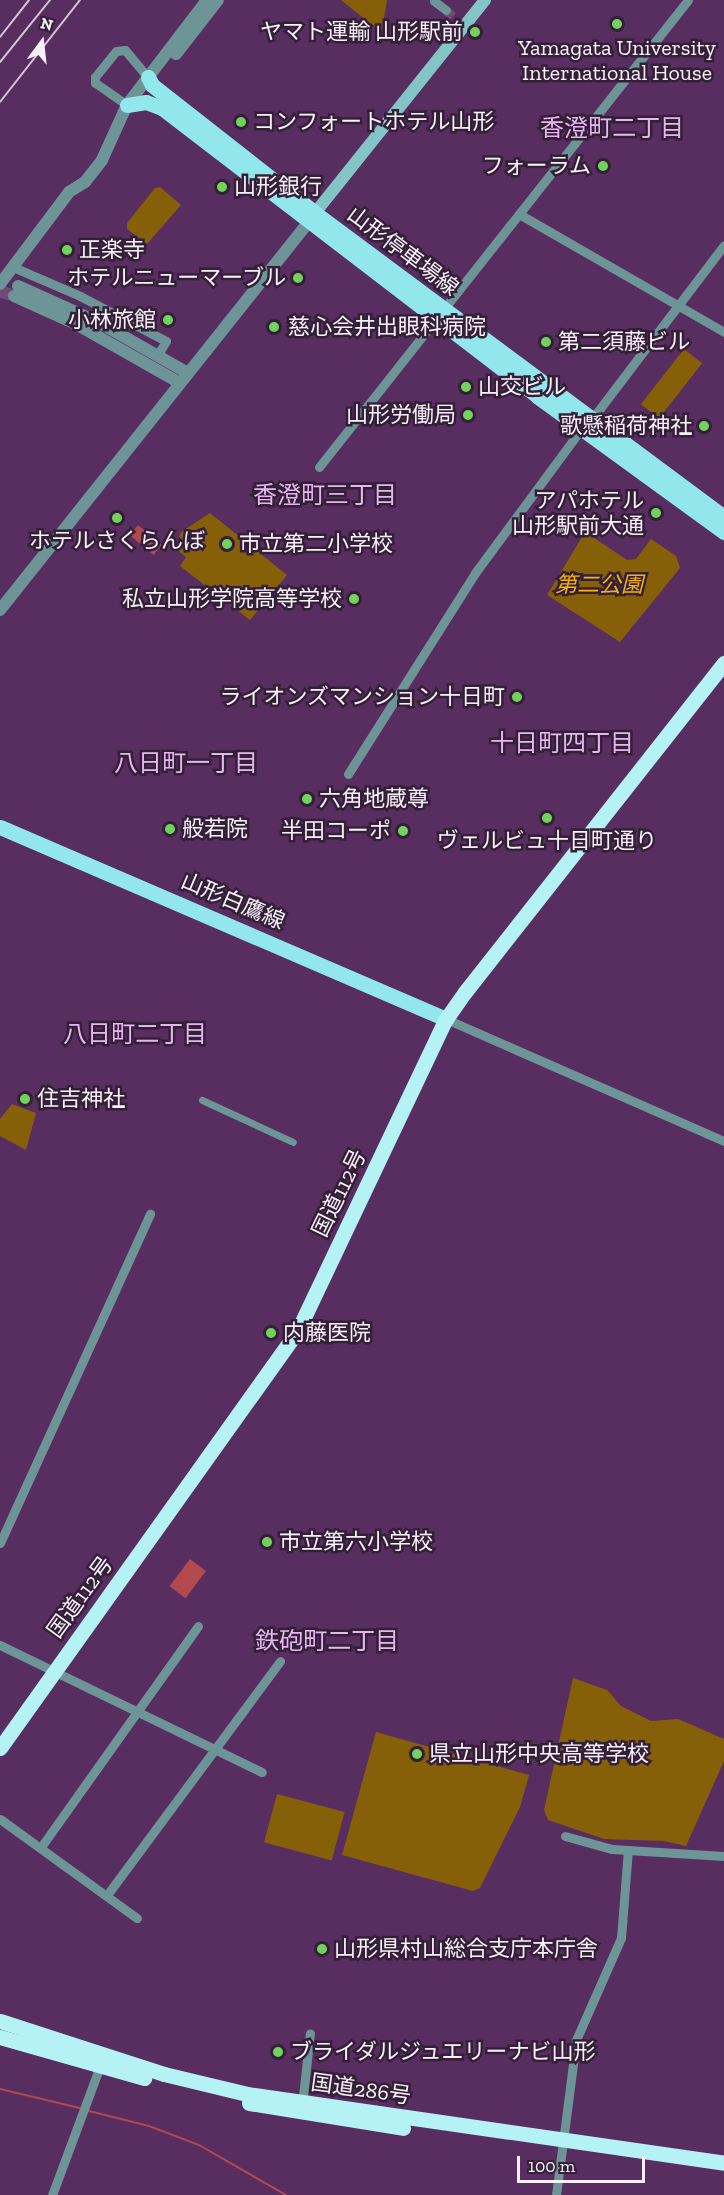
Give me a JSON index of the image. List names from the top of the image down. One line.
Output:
{"streets":{"highway":["国道112号","国道286号"],"main road":["山形停車場線","山形白鷹線"]},"crossings":[["山形白鷹線","国道112号"]],"districts":["香澄町二丁目","香澄町三丁目","十日町四丁目","八日町一丁目","八日町二丁目","鉄砲町二丁目"],"parks":["第二公園"],"places":["Yamagata University International House","ヤマト運輸 山形駅前","コンフォートホテル山形","フォーラム","山形銀行","正楽寺","ホテルニューマーブル","小林旅館","慈心会井出眼科病院","第二須藤ビル","山交ビル","山形労働局","歌懸稲荷神社","アパホテル 山形駅前大通","ホテルさくらんぼ","市立第二小学校","私立山形学院高等学校","ライオンズマンション十日町","六角地蔵尊","ヴェルビュ十日町通り","般若院","半田コーポ","住吉神社","内藤医院","市立第六小学校","県立山形中央高等学校","山形県村山総合支庁本庁舎","ブライダルジュエリーナビ山形"],"scale_bar":"100 m","north":"top"}
